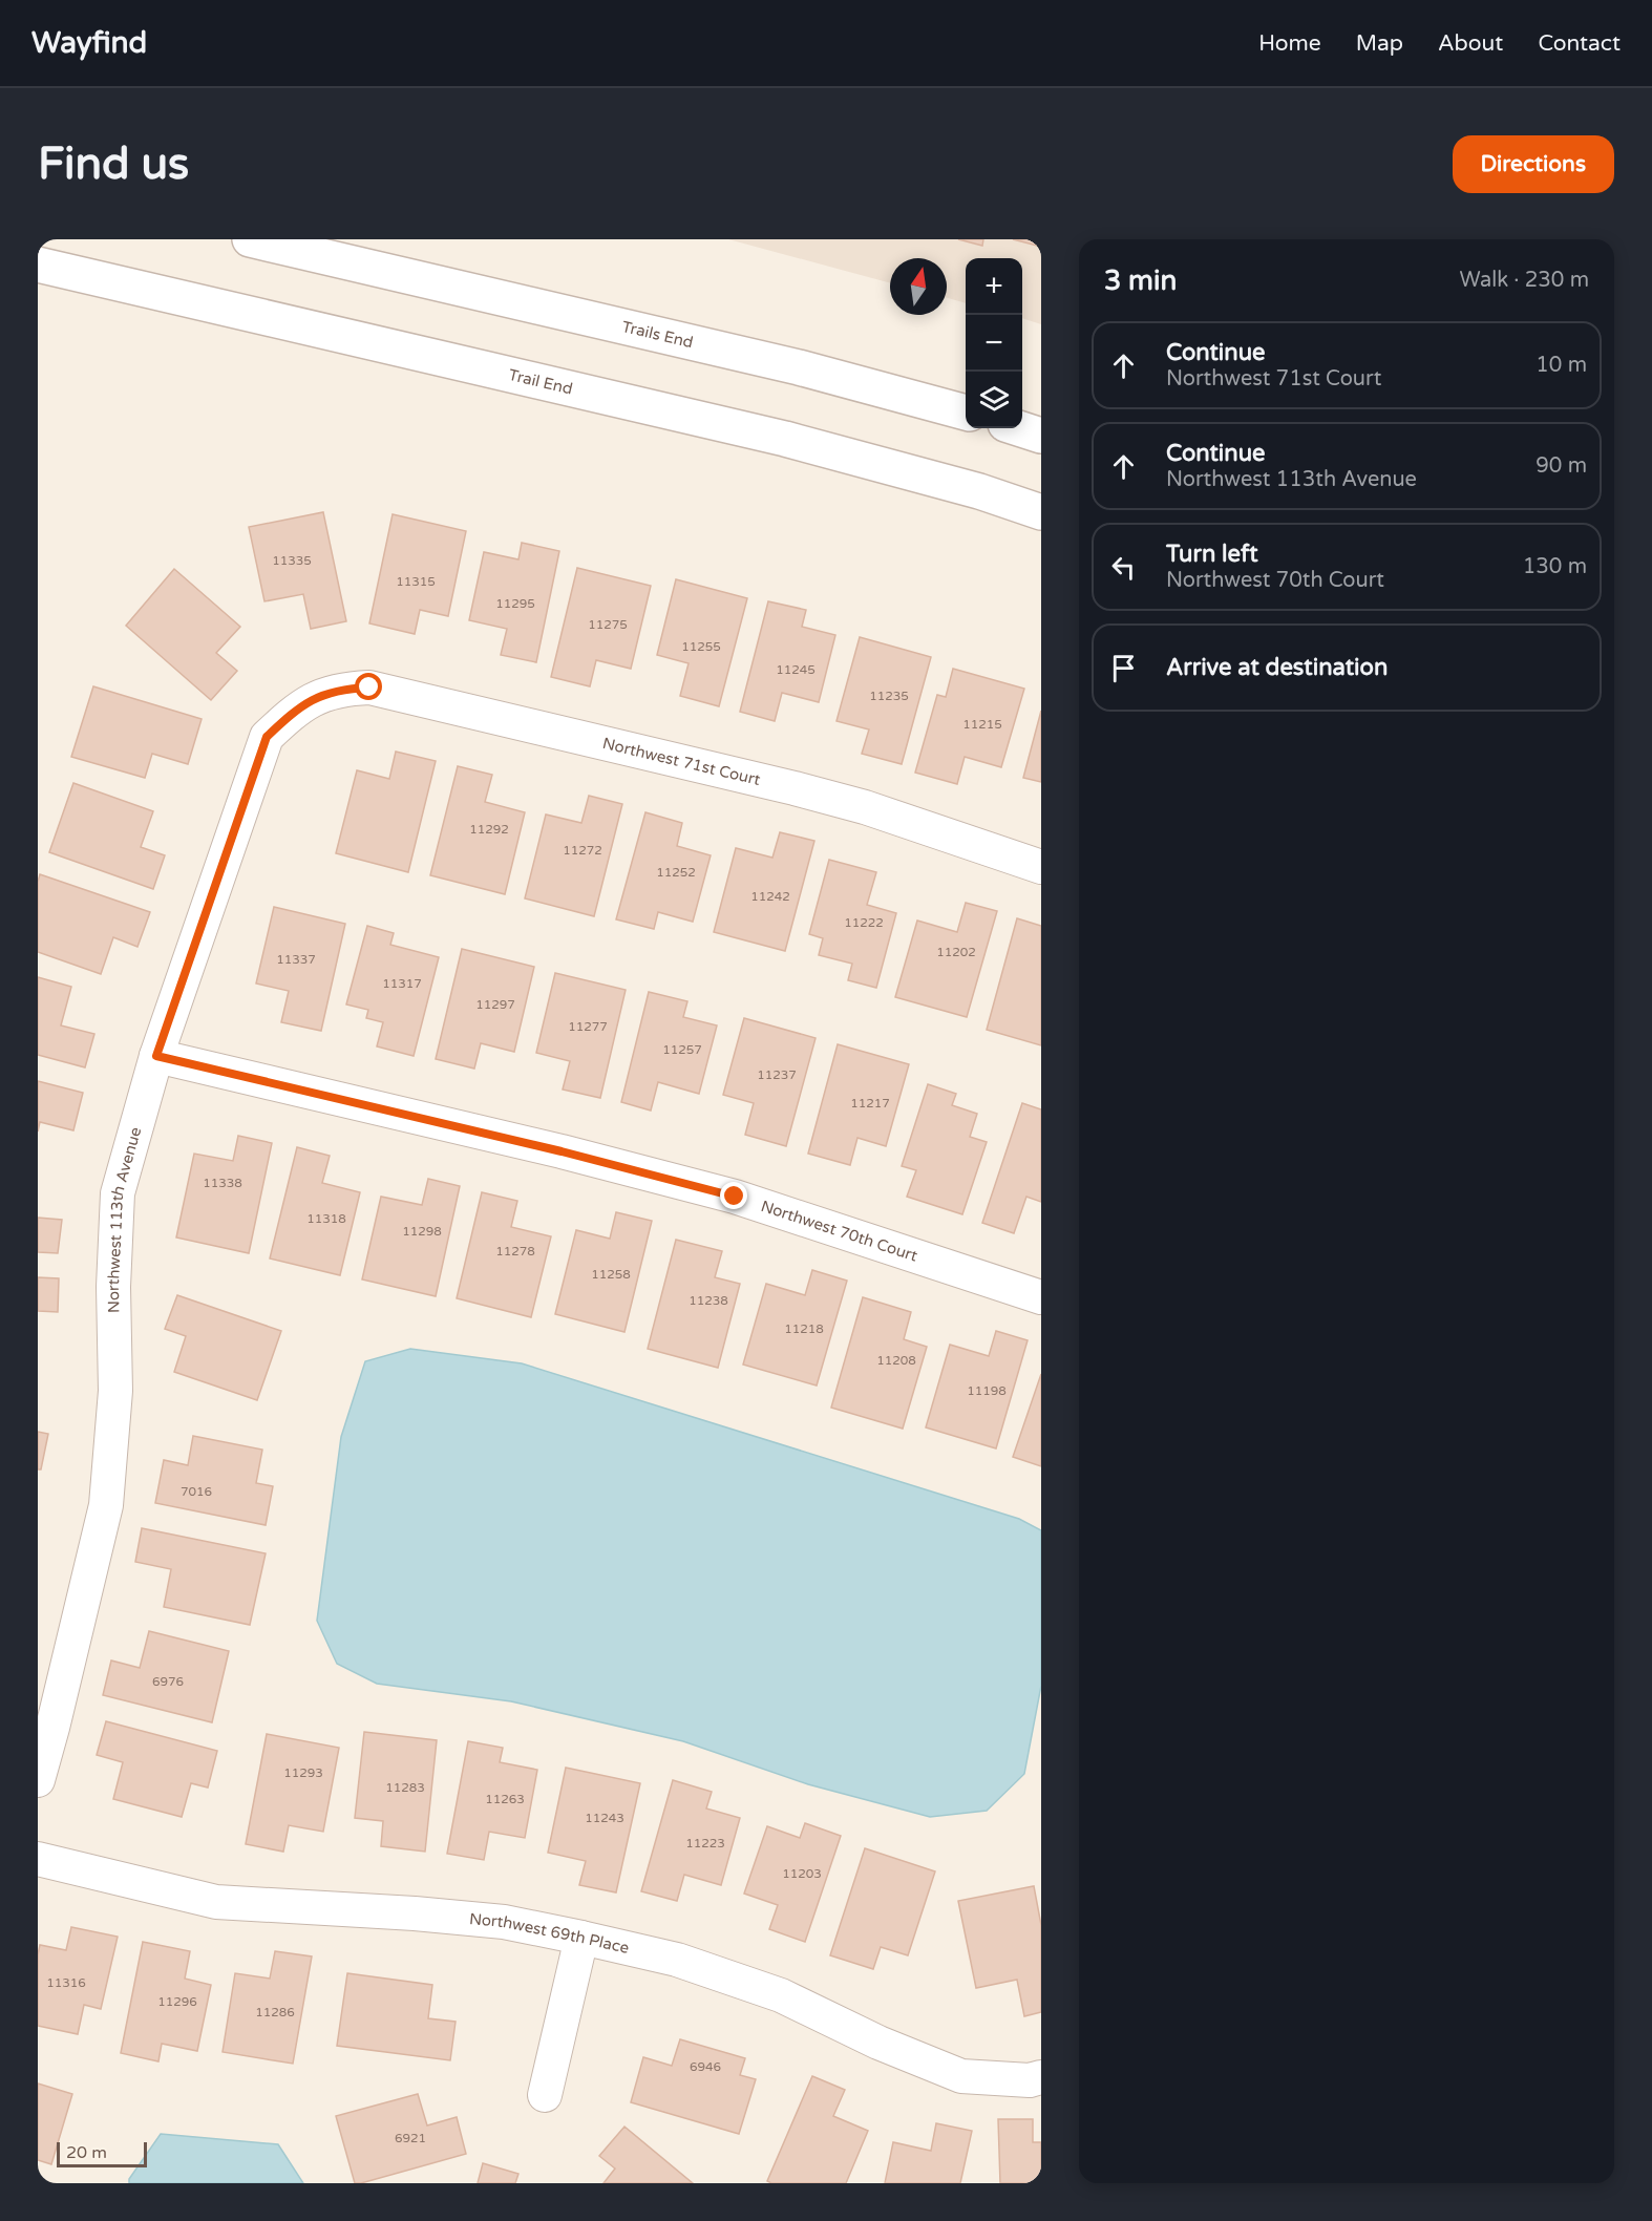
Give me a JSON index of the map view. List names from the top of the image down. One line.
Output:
{"streets":{"street":["Trails End","Trail End","Northwest 71st Court","Northwest 113th Avenue","Northwest 70th Court","Northwest 69th Place"]},"crossings":[["Northwest 71st Court","Northwest 113th Avenue"],["Northwest 113th Avenue","Northwest 70th Court"]],"house_numbers":["11335","11315","11295","11275","11255","11245","11235","11215","11292","11272","11252","11242","11222","11202","11337","11317","11297","11277","11257","11237","11217","11338","11318","11298","11278","11258","11238","11218","11208","11198","7016","6976","11293","11283","11263","11243","11223","11203","11316","11296","11286","6946","6921"],"scale_bar":"20 m","north":"top","page":{"header":"Wayfind","nav":["Home","Map","About","Contact"],"buttons":"Directions","title":"Find us","heading":["3 min","Walk · 230 m"],"map_buttons":["+","−"],"list":[["Continue","Northwest 71st Court","10 m"],["Continue","Northwest 113th Avenue","90 m"],["Turn left","Northwest 70th Court","130 m"],"Arrive at destination"],"scale":"20 m"}}
